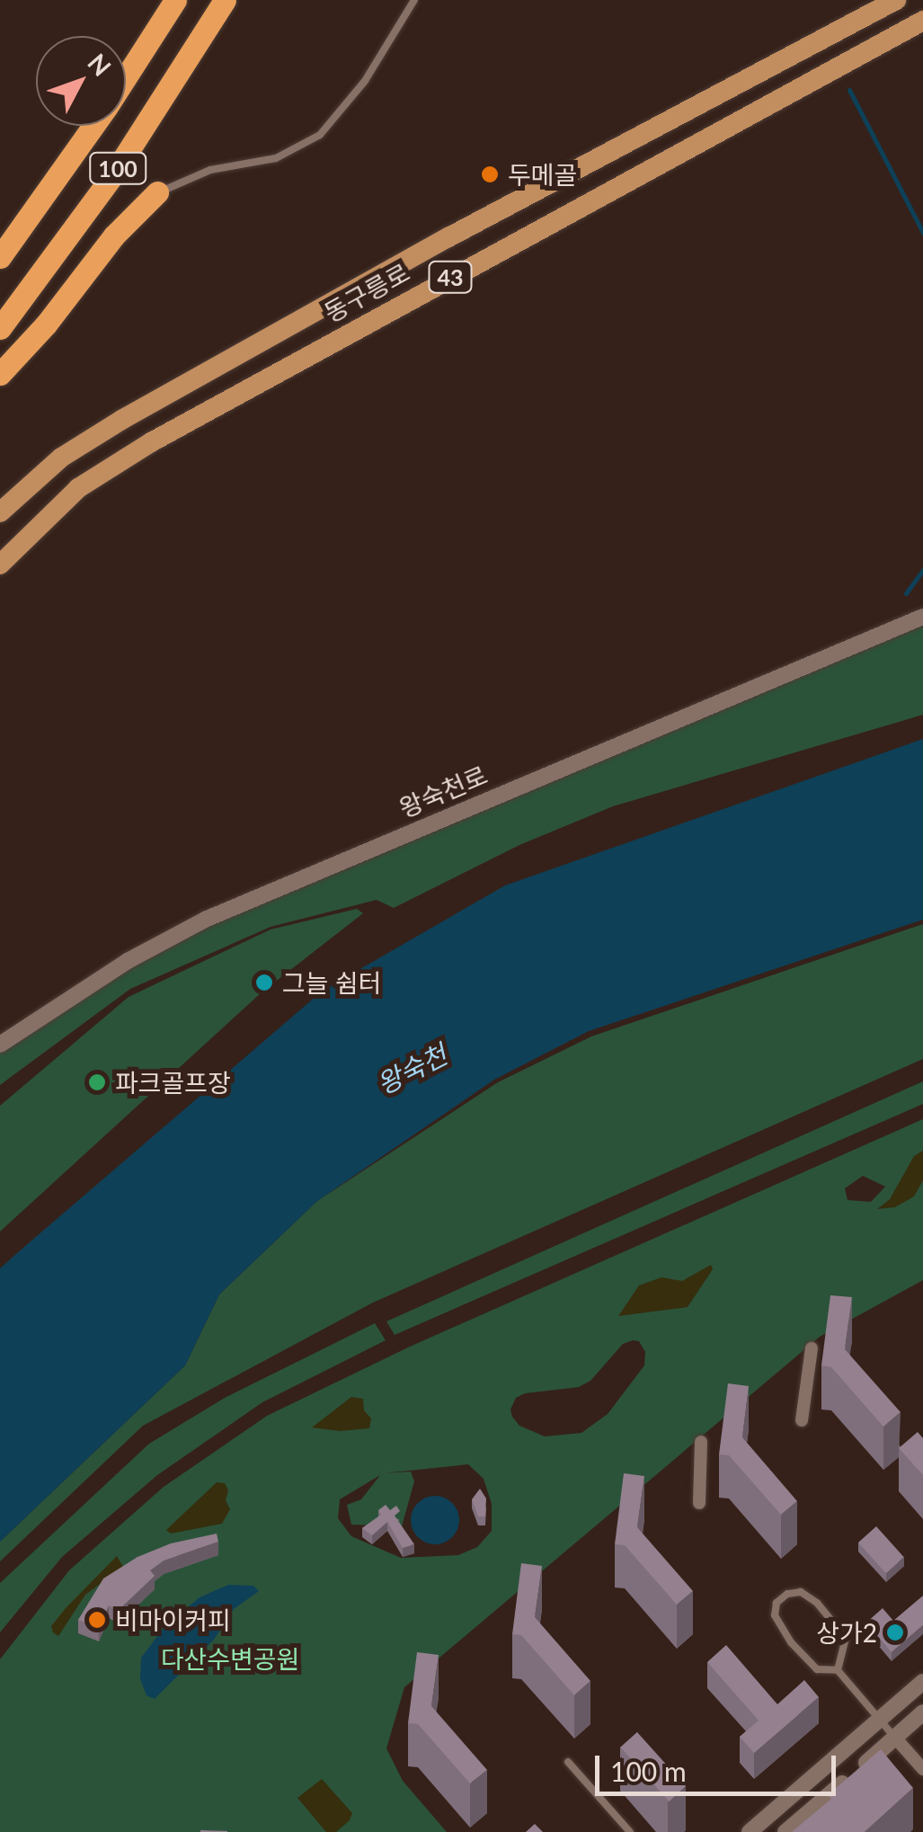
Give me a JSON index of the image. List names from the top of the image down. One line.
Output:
{"streets":{"highway":["100"],"main road":["43","동구릉로"],"street":["왕숙천로"]},"water":["왕숙천"],"parks":["다산수변공원"],"places":["두메골","그늘 쉼터","파크골프장","비마이커피","상가2"],"scale_bar":"100 m","north":"top right"}
